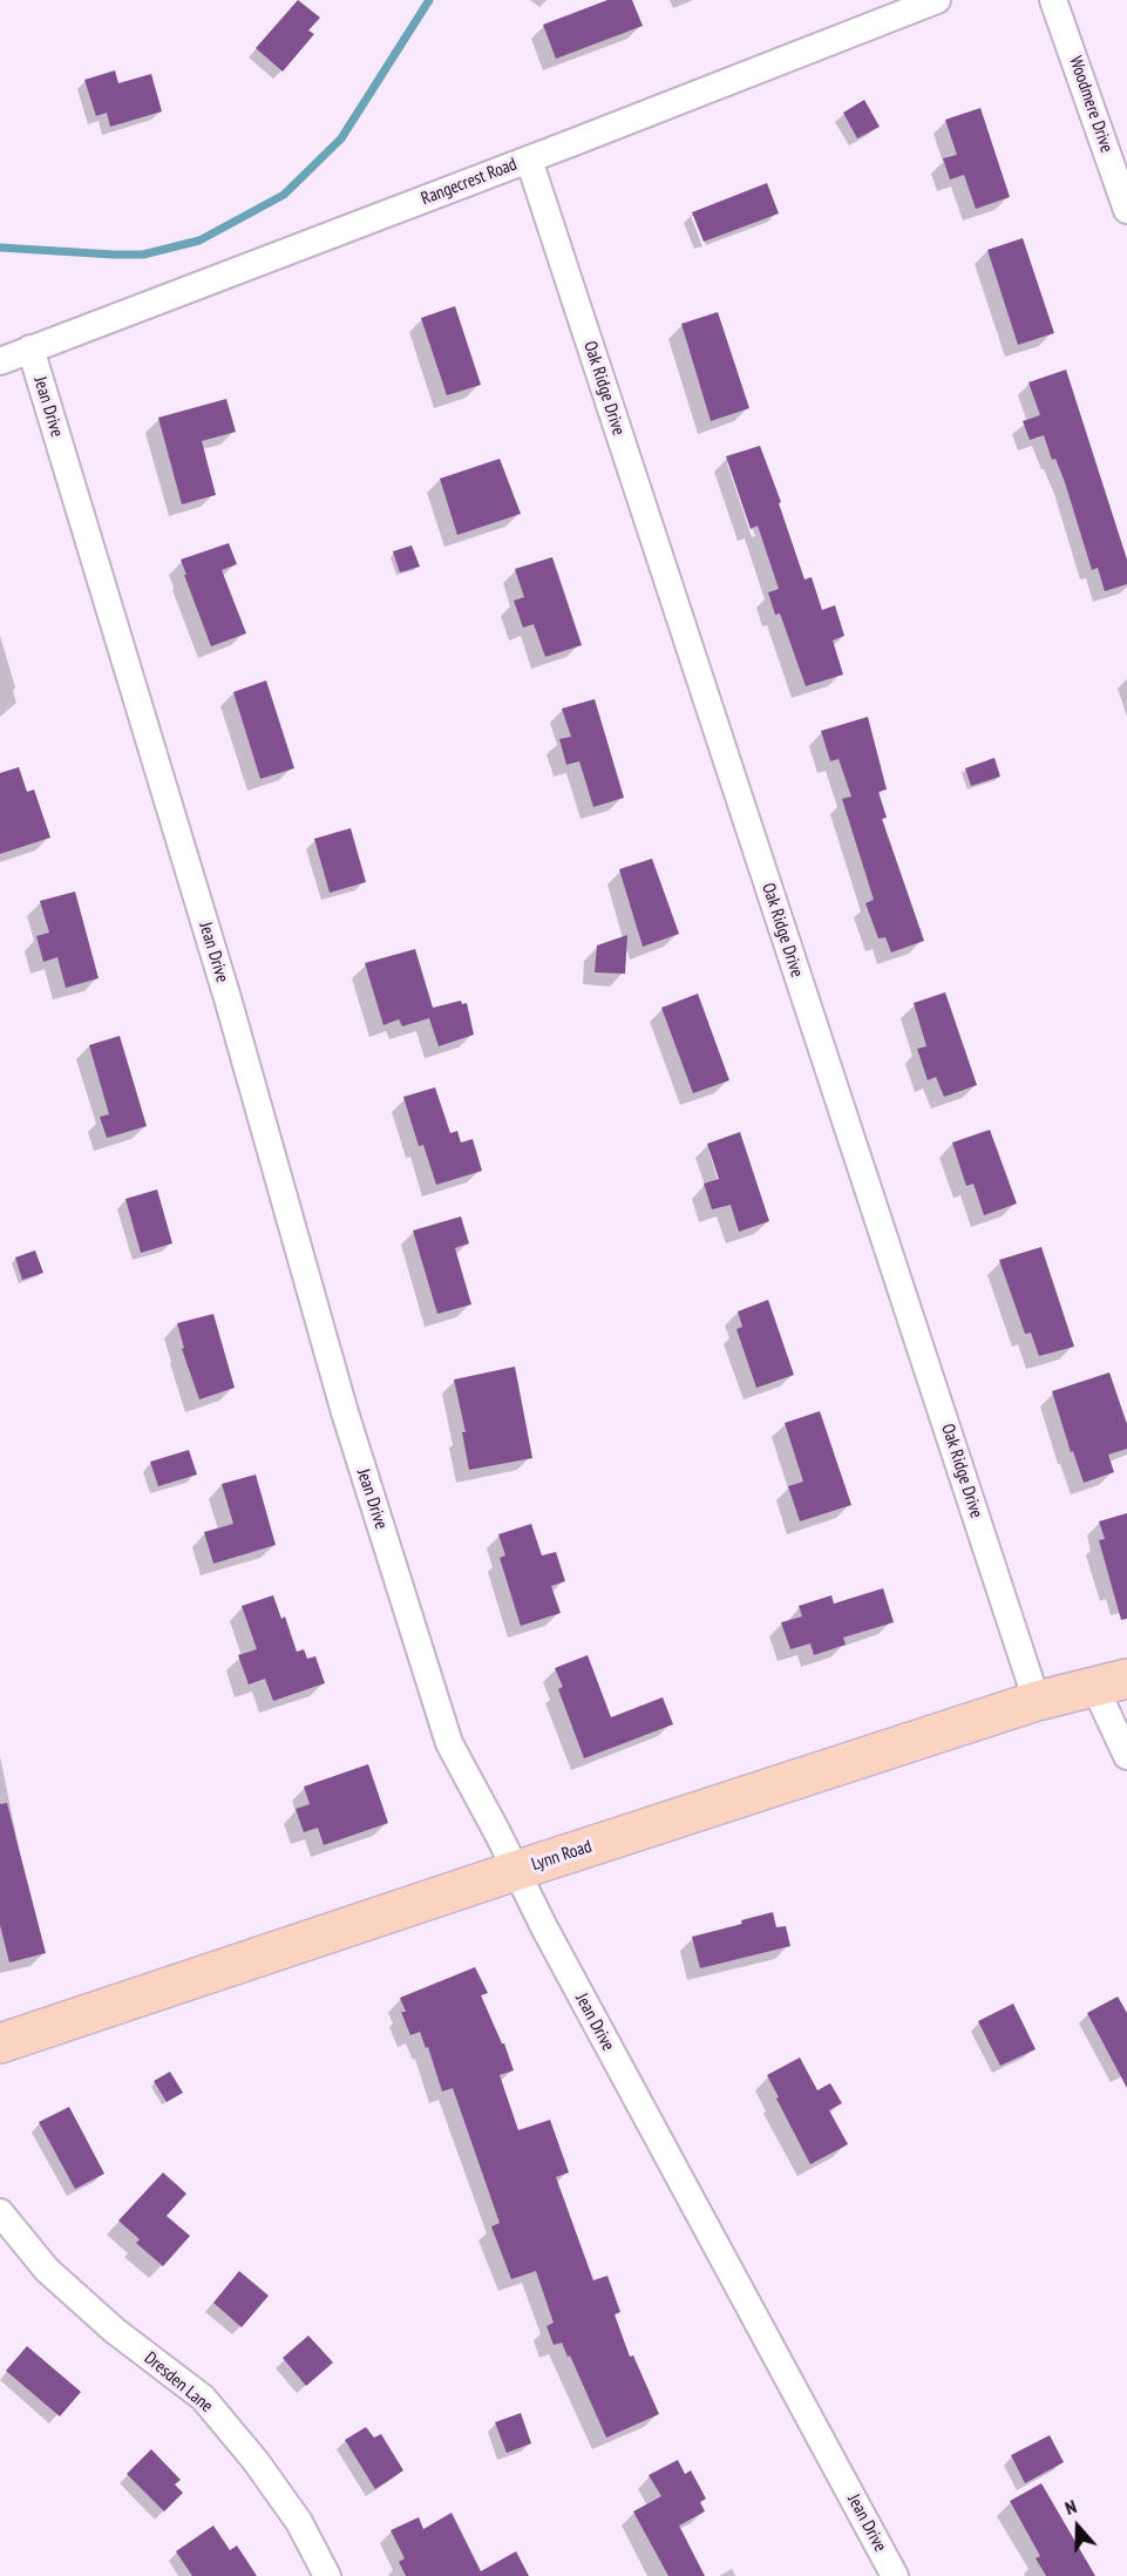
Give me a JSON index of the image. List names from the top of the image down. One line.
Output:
{"streets":{"main road":["Lynn Road"],"street":["Woodmere Drive","Rangecrest Road","Oak Ridge Drive","Jean Drive","Dresden Lane"]},"crossings":[["Rangecrest Road","Oak Ridge Drive"],["Rangecrest Road","Jean Drive"],["Oak Ridge Drive","Lynn Road"],["Jean Drive","Lynn Road"]],"north":"top"}
